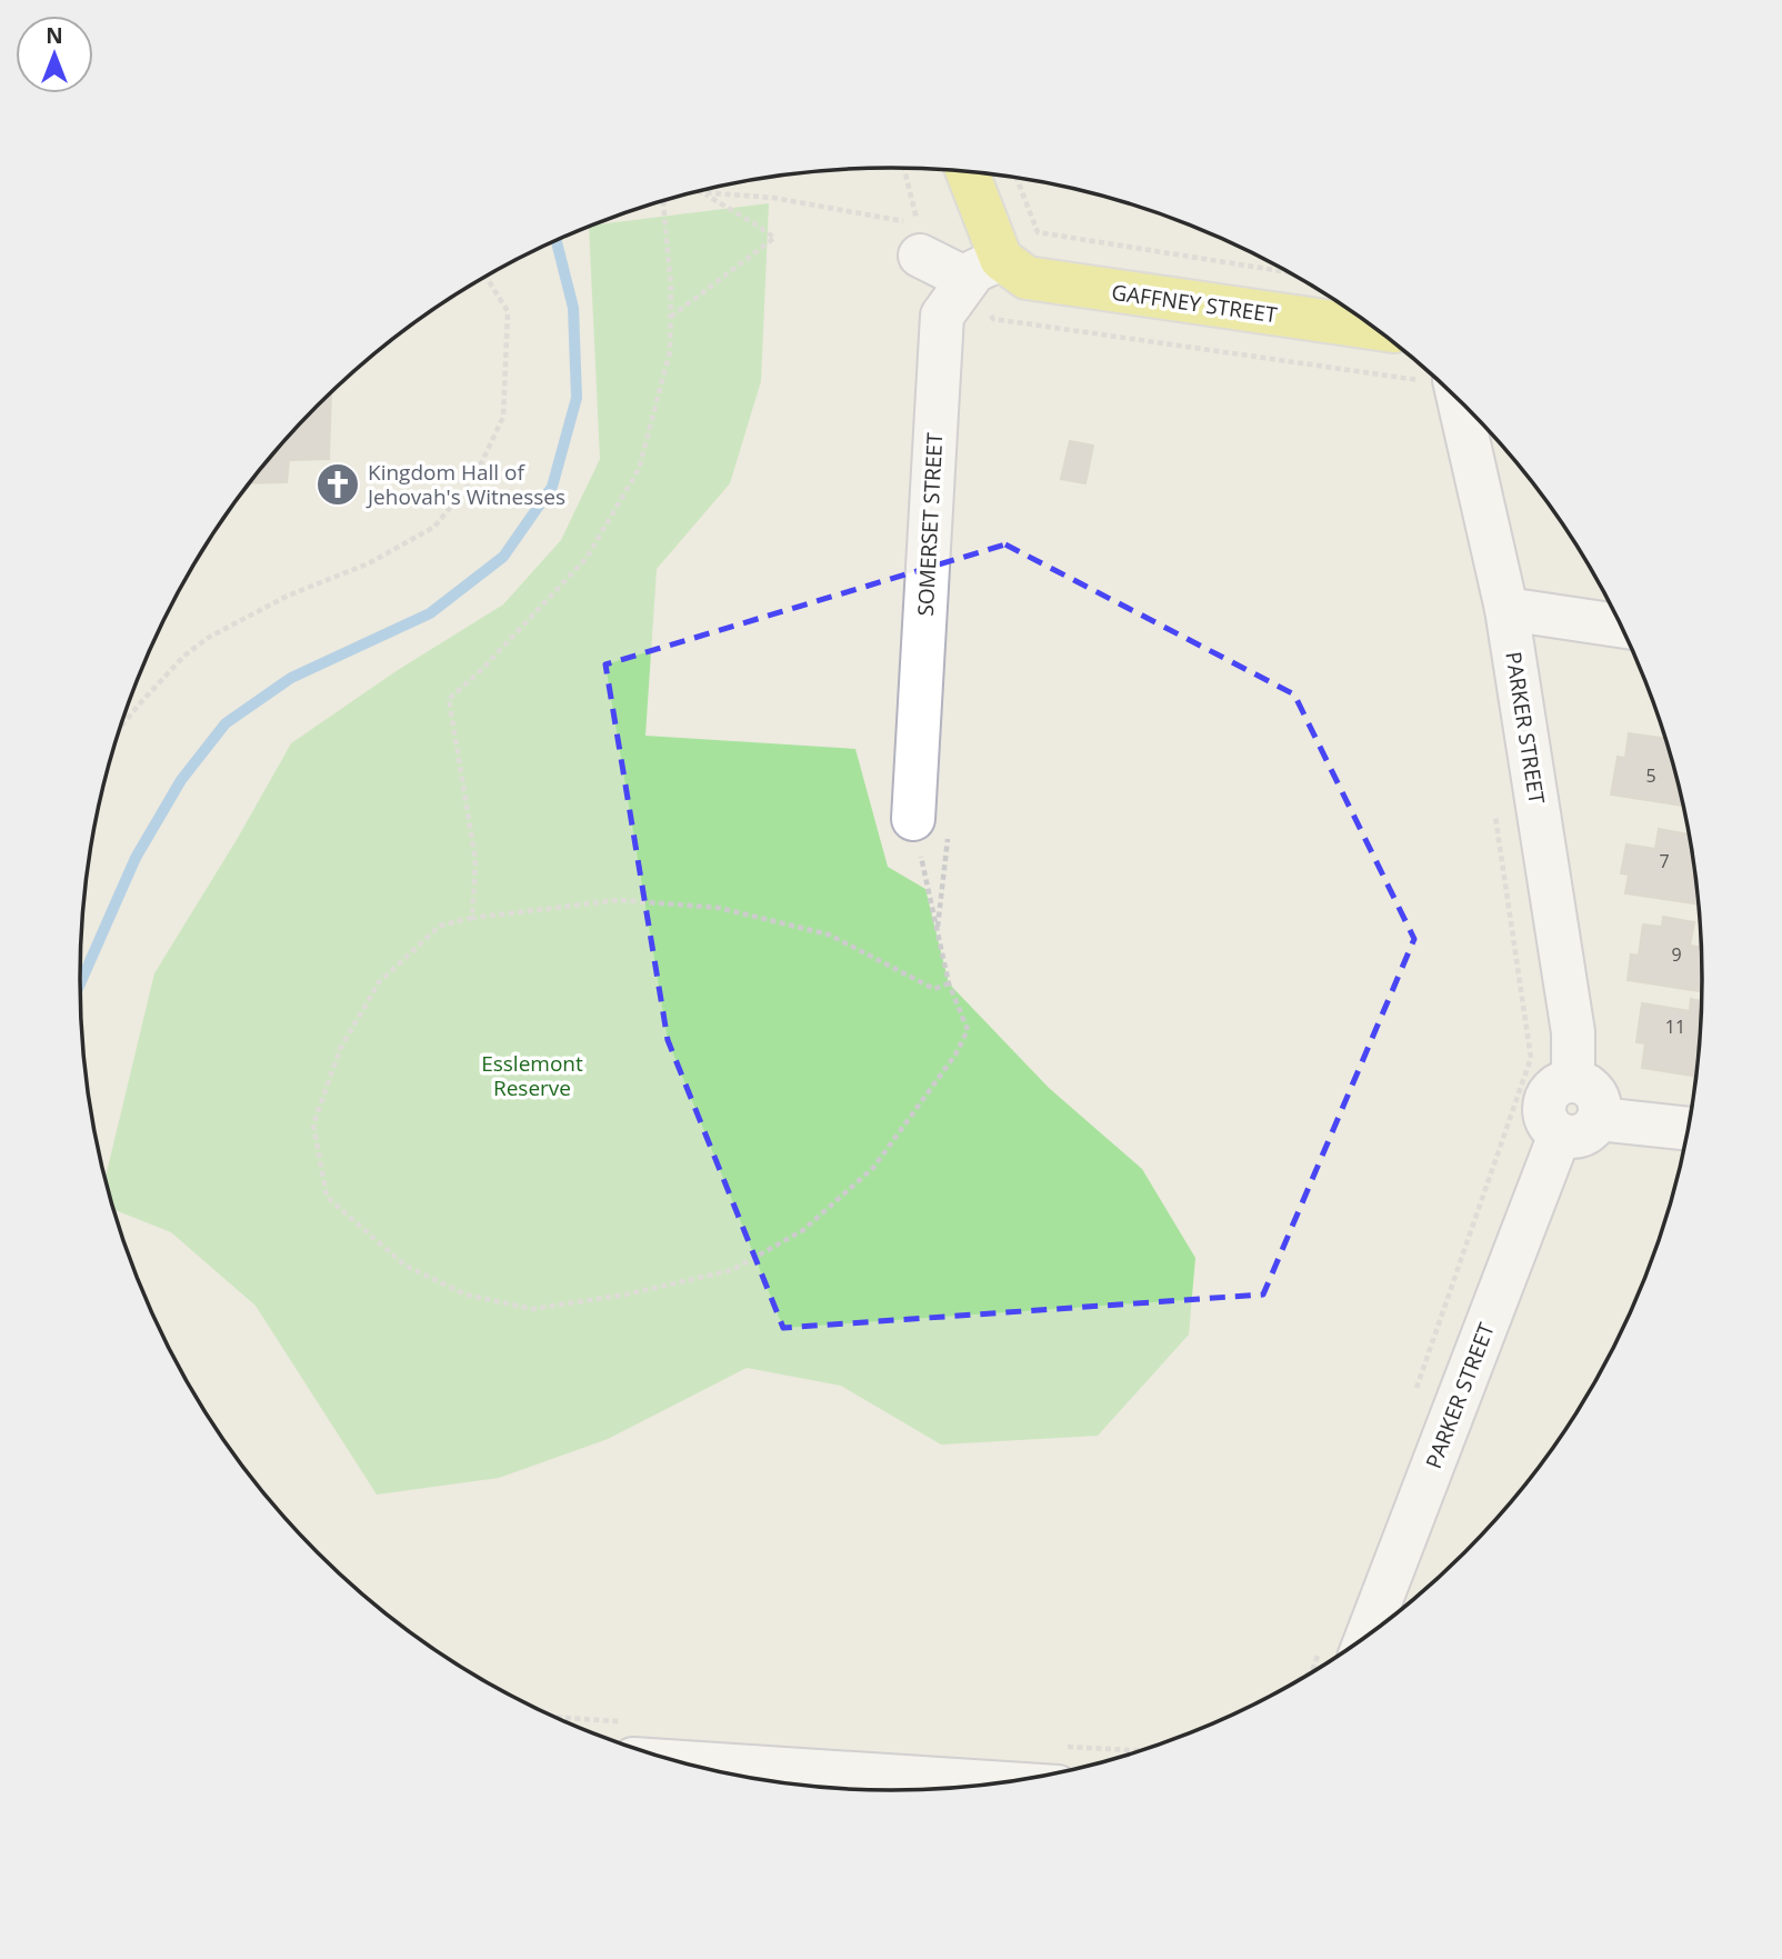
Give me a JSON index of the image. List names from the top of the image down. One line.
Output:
{"streets":{"main road":["GAFFNEY STREET"],"street":["SOMERSET STREET","PARKER STREET"]},"crossings":[["GAFFNEY STREET","SOMERSET STREET"]],"parks":["Esslemont Reserve"],"places":{"church":["Kingdom Hall of Jehovah's Witnesses"]},"house_numbers":["5","7","9","11"],"north":"top"}
